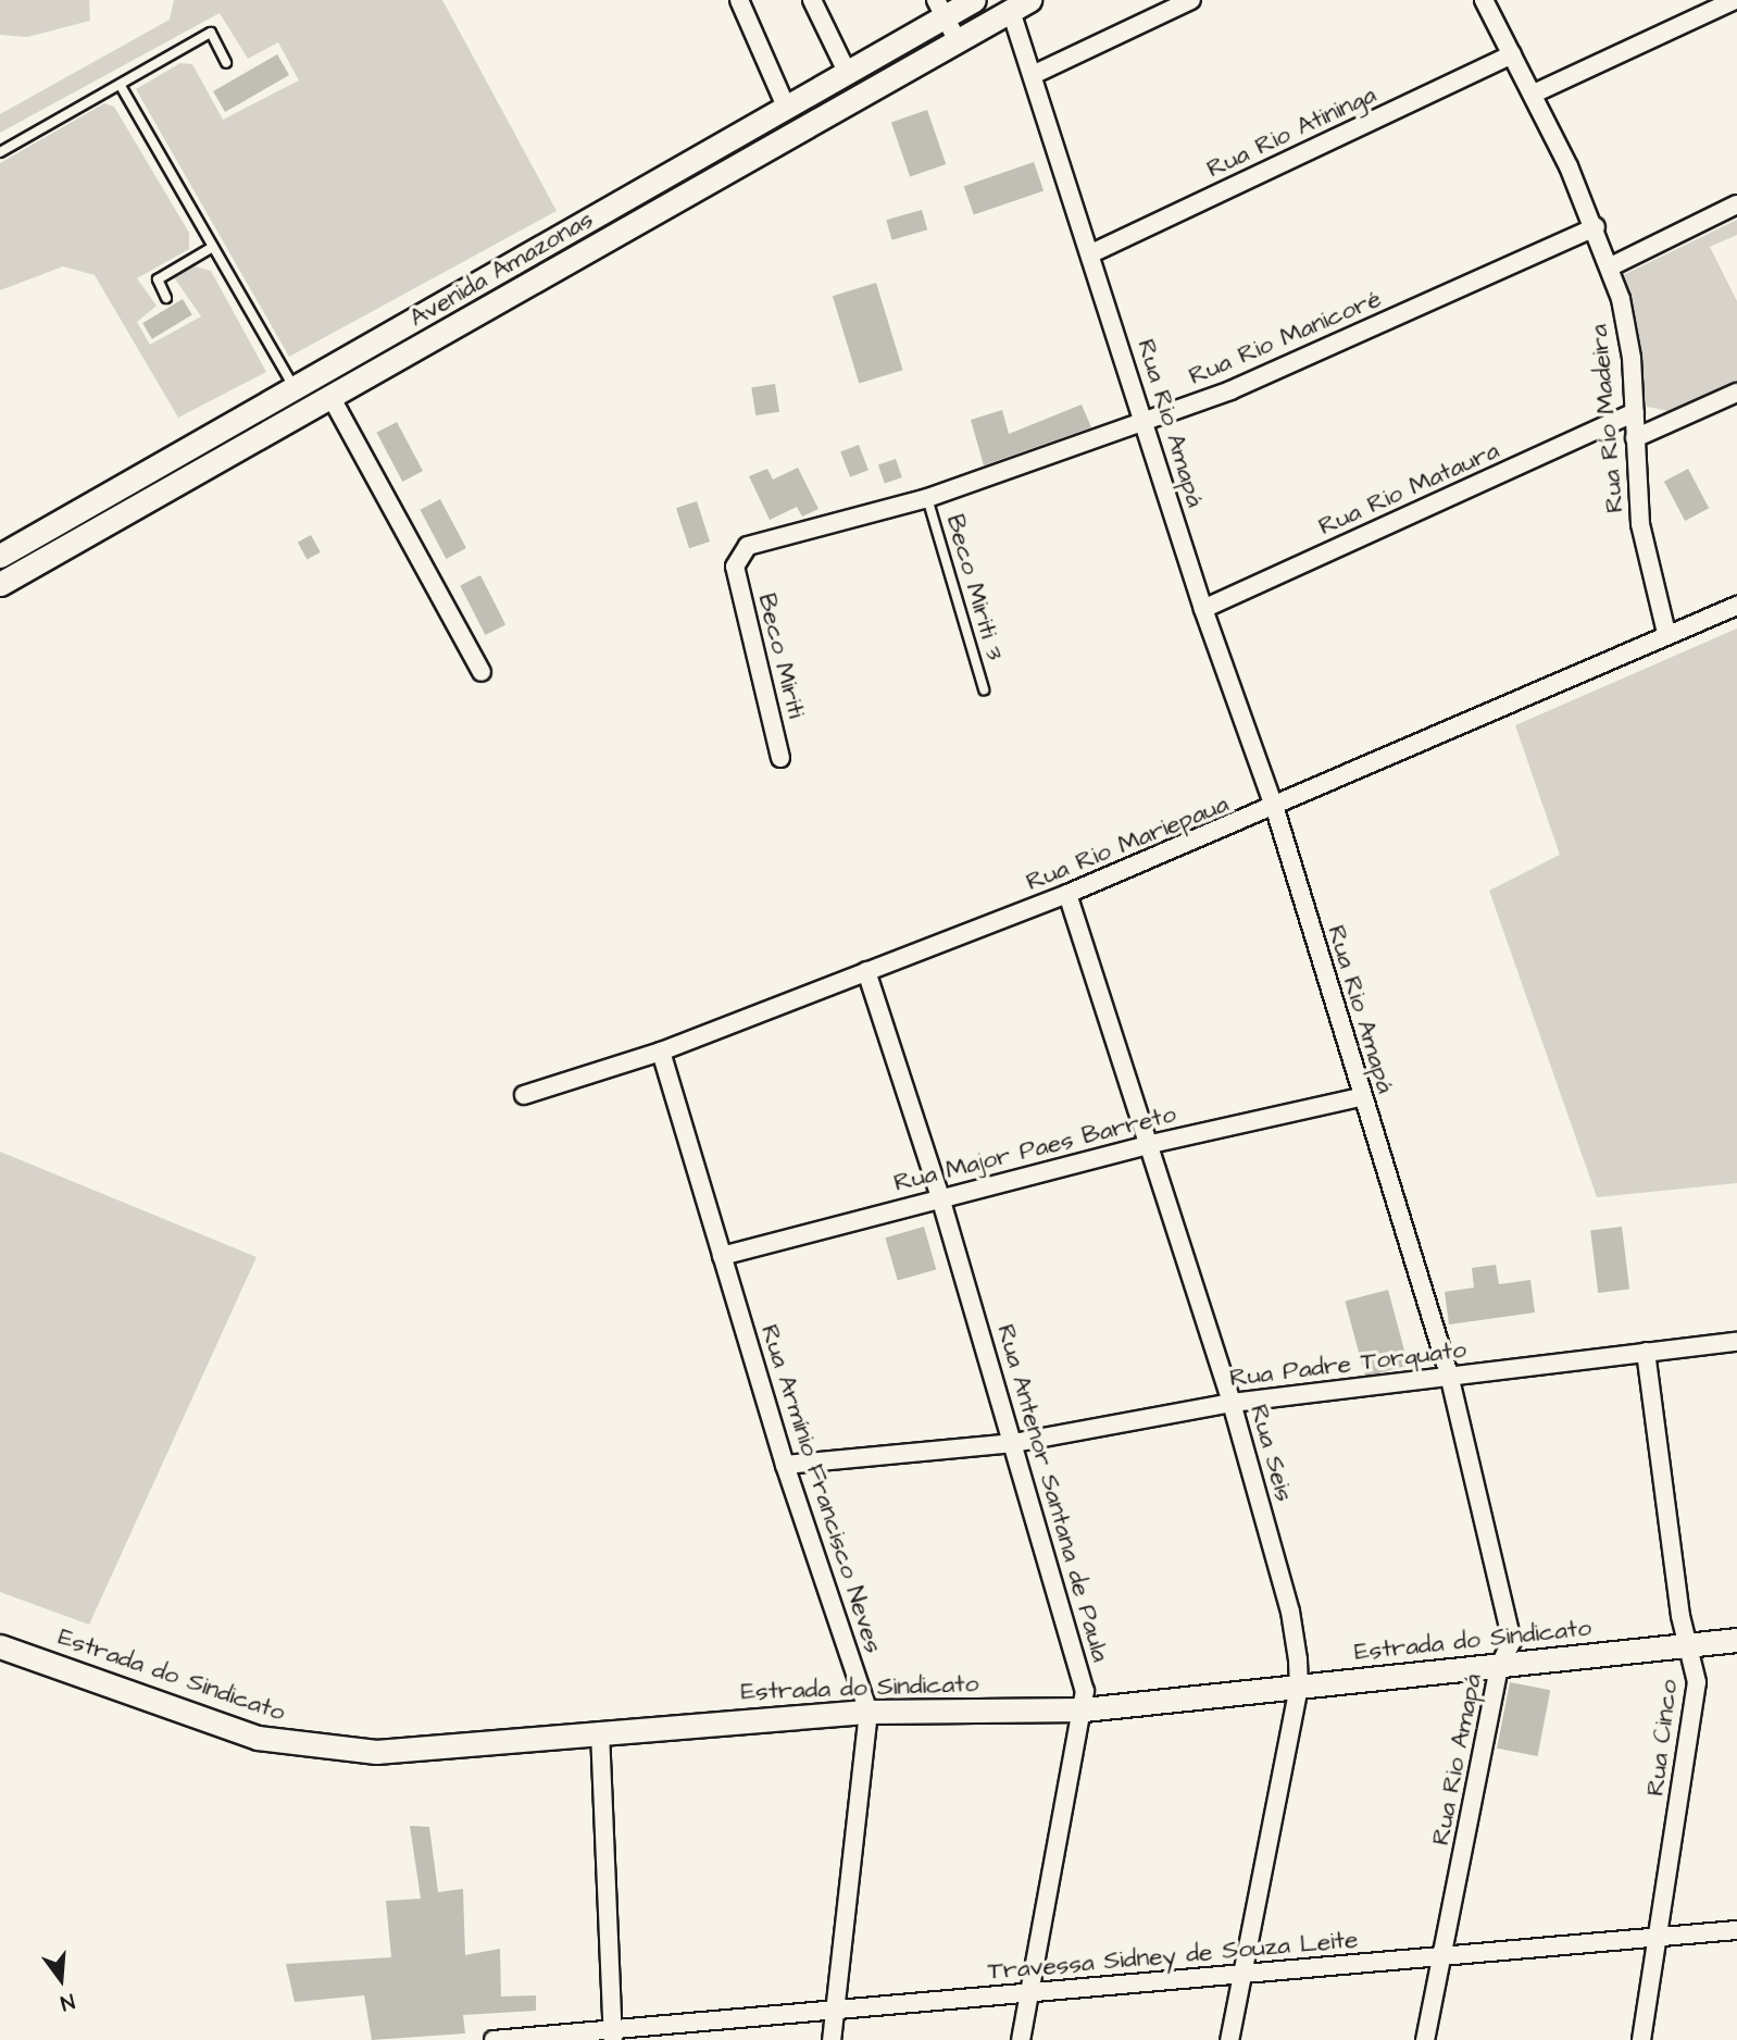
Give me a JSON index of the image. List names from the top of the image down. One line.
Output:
{"streets":{"street":["Rua Rio Atininga","Avenida Amazonas","Rua Rio Manicoré","Rua Rio Madeira","Rua Rio Amapá","Rua Rio Mataura","Beco Miriti","Rua Rio Mariepaua","Rua Major Paes Barreto","Rua Padre Torquato","Rua Seis","Rua Armínio Francisco Neves","Rua Antenor Santana de Paula","Estrada do Sindicato","Rua Cinco","Travessa Sidney de Souza Leite"],"lane":["Beco Miriti 3"]},"crossings":[["Rua Rio Atininga","Rua Rio Madeira"],["Rua Rio Atininga","Rua Rio Amapá"],["Avenida Amazonas","Rua Rio Amapá"],["Rua Rio Manicoré","Rua Rio Madeira"],["Rua Rio Manicoré","Rua Rio Amapá"],["Rua Rio Manicoré","Beco Miriti 3"],["Rua Rio Manicoré","Beco Miriti"],["Rua Rio Madeira","Rua Rio Mataura"],["Rua Rio Madeira","Rua Rio Mariepaua"],["Rua Rio Amapá","Rua Rio Mataura"],["Rua Rio Amapá","Rua Rio Mariepaua"],["Rua Rio Amapá","Rua Major Paes Barreto"],["Rua Rio Amapá","Rua Padre Torquato"],["Rua Rio Amapá","Estrada do Sindicato"],["Rua Rio Amapá","Travessa Sidney de Souza Leite"],["Rua Rio Mariepaua","Rua Seis"],["Rua Rio Mariepaua","Rua Armínio Francisco Neves"],["Rua Rio Mariepaua","Rua Antenor Santana de Paula"],["Rua Major Paes Barreto","Rua Seis"],["Rua Major Paes Barreto","Rua Armínio Francisco Neves"],["Rua Major Paes Barreto","Rua Antenor Santana de Paula"],["Rua Padre Torquato","Rua Seis"],["Rua Padre Torquato","Rua Armínio Francisco Neves"],["Rua Padre Torquato","Rua Antenor Santana de Paula"],["Rua Padre Torquato","Rua Cinco"],["Rua Seis","Estrada do Sindicato"],["Rua Seis","Travessa Sidney de Souza Leite"],["Rua Armínio Francisco Neves","Estrada do Sindicato"],["Rua Armínio Francisco Neves","Travessa Sidney de Souza Leite"],["Rua Antenor Santana de Paula","Estrada do Sindicato"],["Rua Antenor Santana de Paula","Travessa Sidney de Souza Leite"],["Estrada do Sindicato","Rua Cinco"],["Rua Cinco","Travessa Sidney de Souza Leite"]],"north":"bottom"}
